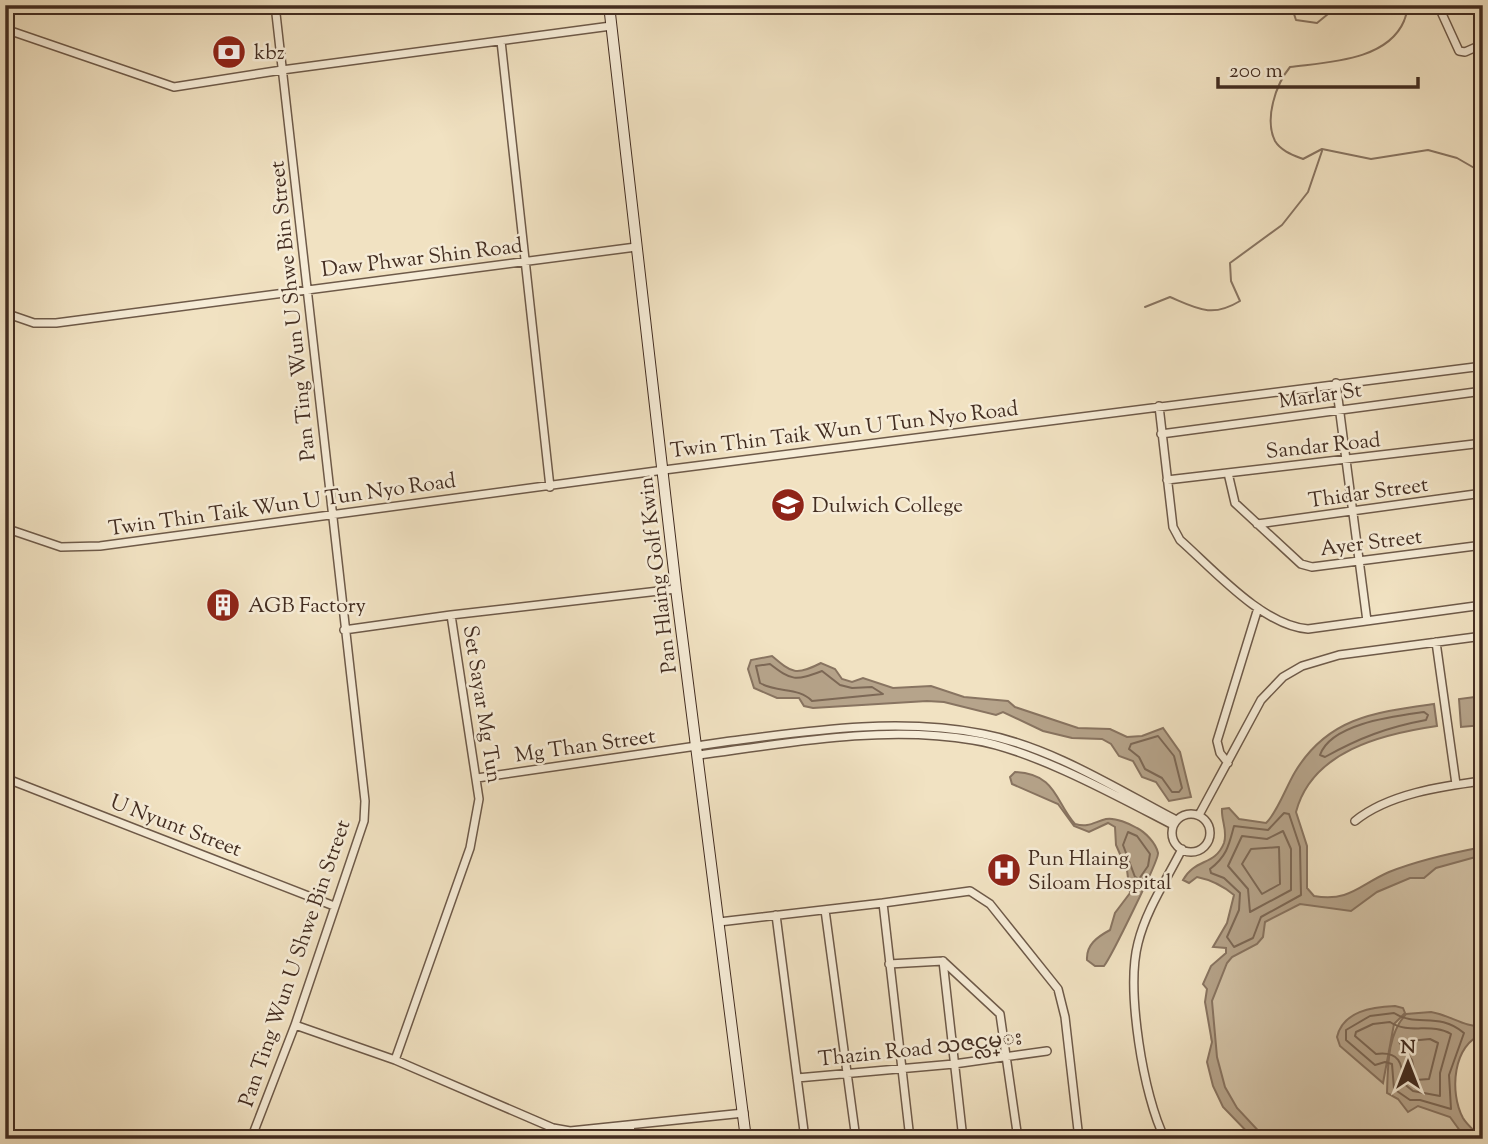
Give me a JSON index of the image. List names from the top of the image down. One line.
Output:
{"streets":{"street":["Daw Phwar Shin Road","Pan Ting Wun U Shwe Bin Street","Marlar St","Twin Thin Taik Wun U Tun Nyo Road","Sandar Road","Thidar Street","Ayer Street","Pan Hlaing Golf Kwin","Set Sayar Mg Tun","Mg Than Street","U Nyunt Street","Thazin Road သဇင္လမ္း"]},"crossings":[["Daw Phwar Shin Road","Pan Ting Wun U Shwe Bin Street"],["Daw Phwar Shin Road","Pan Hlaing Golf Kwin"],["Pan Ting Wun U Shwe Bin Street","Twin Thin Taik Wun U Tun Nyo Road"],["Pan Ting Wun U Shwe Bin Street","Set Sayar Mg Tun"],["Pan Ting Wun U Shwe Bin Street","U Nyunt Street"],["Twin Thin Taik Wun U Tun Nyo Road","Pan Hlaing Golf Kwin"],["Sandar Road","Ayer Street"],["Thidar Street","Ayer Street"],["Pan Hlaing Golf Kwin","Mg Than Street"],["Set Sayar Mg Tun","Mg Than Street"]],"places":{"bank":["kbz"],"school or university":["Dulwich College"],"building":["AGB Factory"],"hospital":["Pun Hlaing Siloam Hospital"]},"scale_bar":"200 m","north":"top"}
